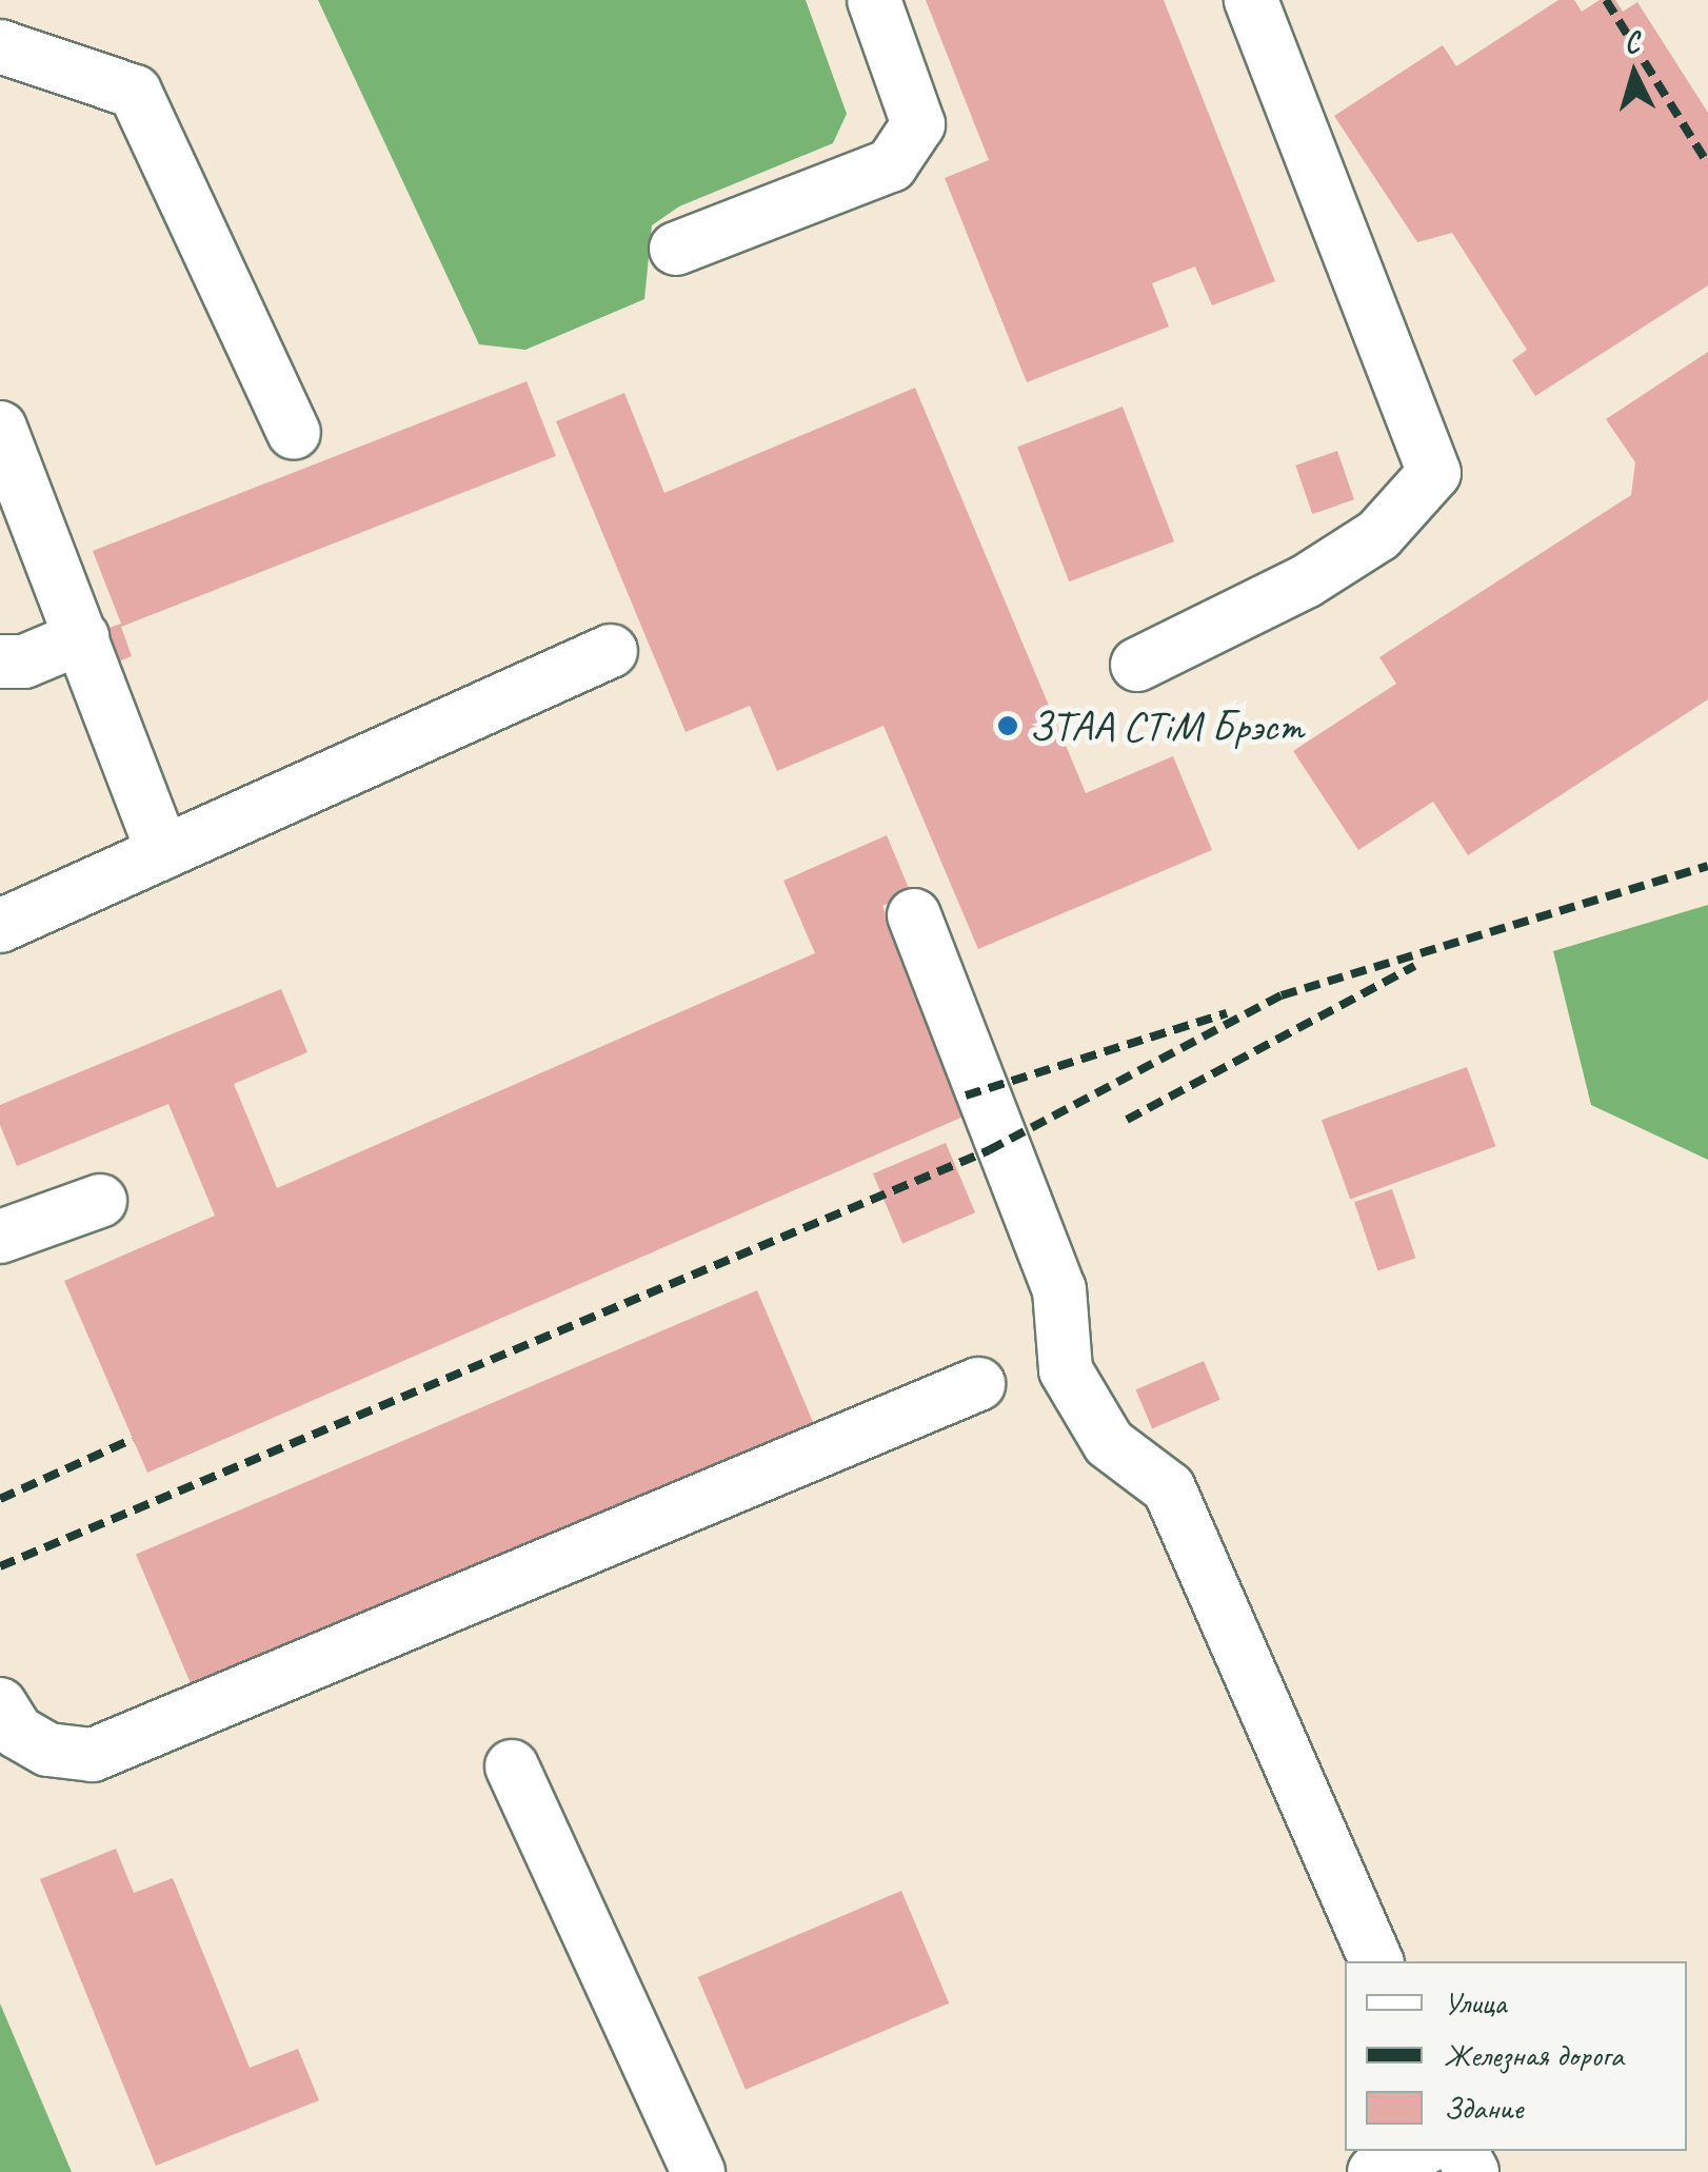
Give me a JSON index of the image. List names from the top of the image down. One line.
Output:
{"places":["ЗТАА СТіМ Брэст"],"legend":["Улица","Железная дорога","Здание"],"north":"top"}
